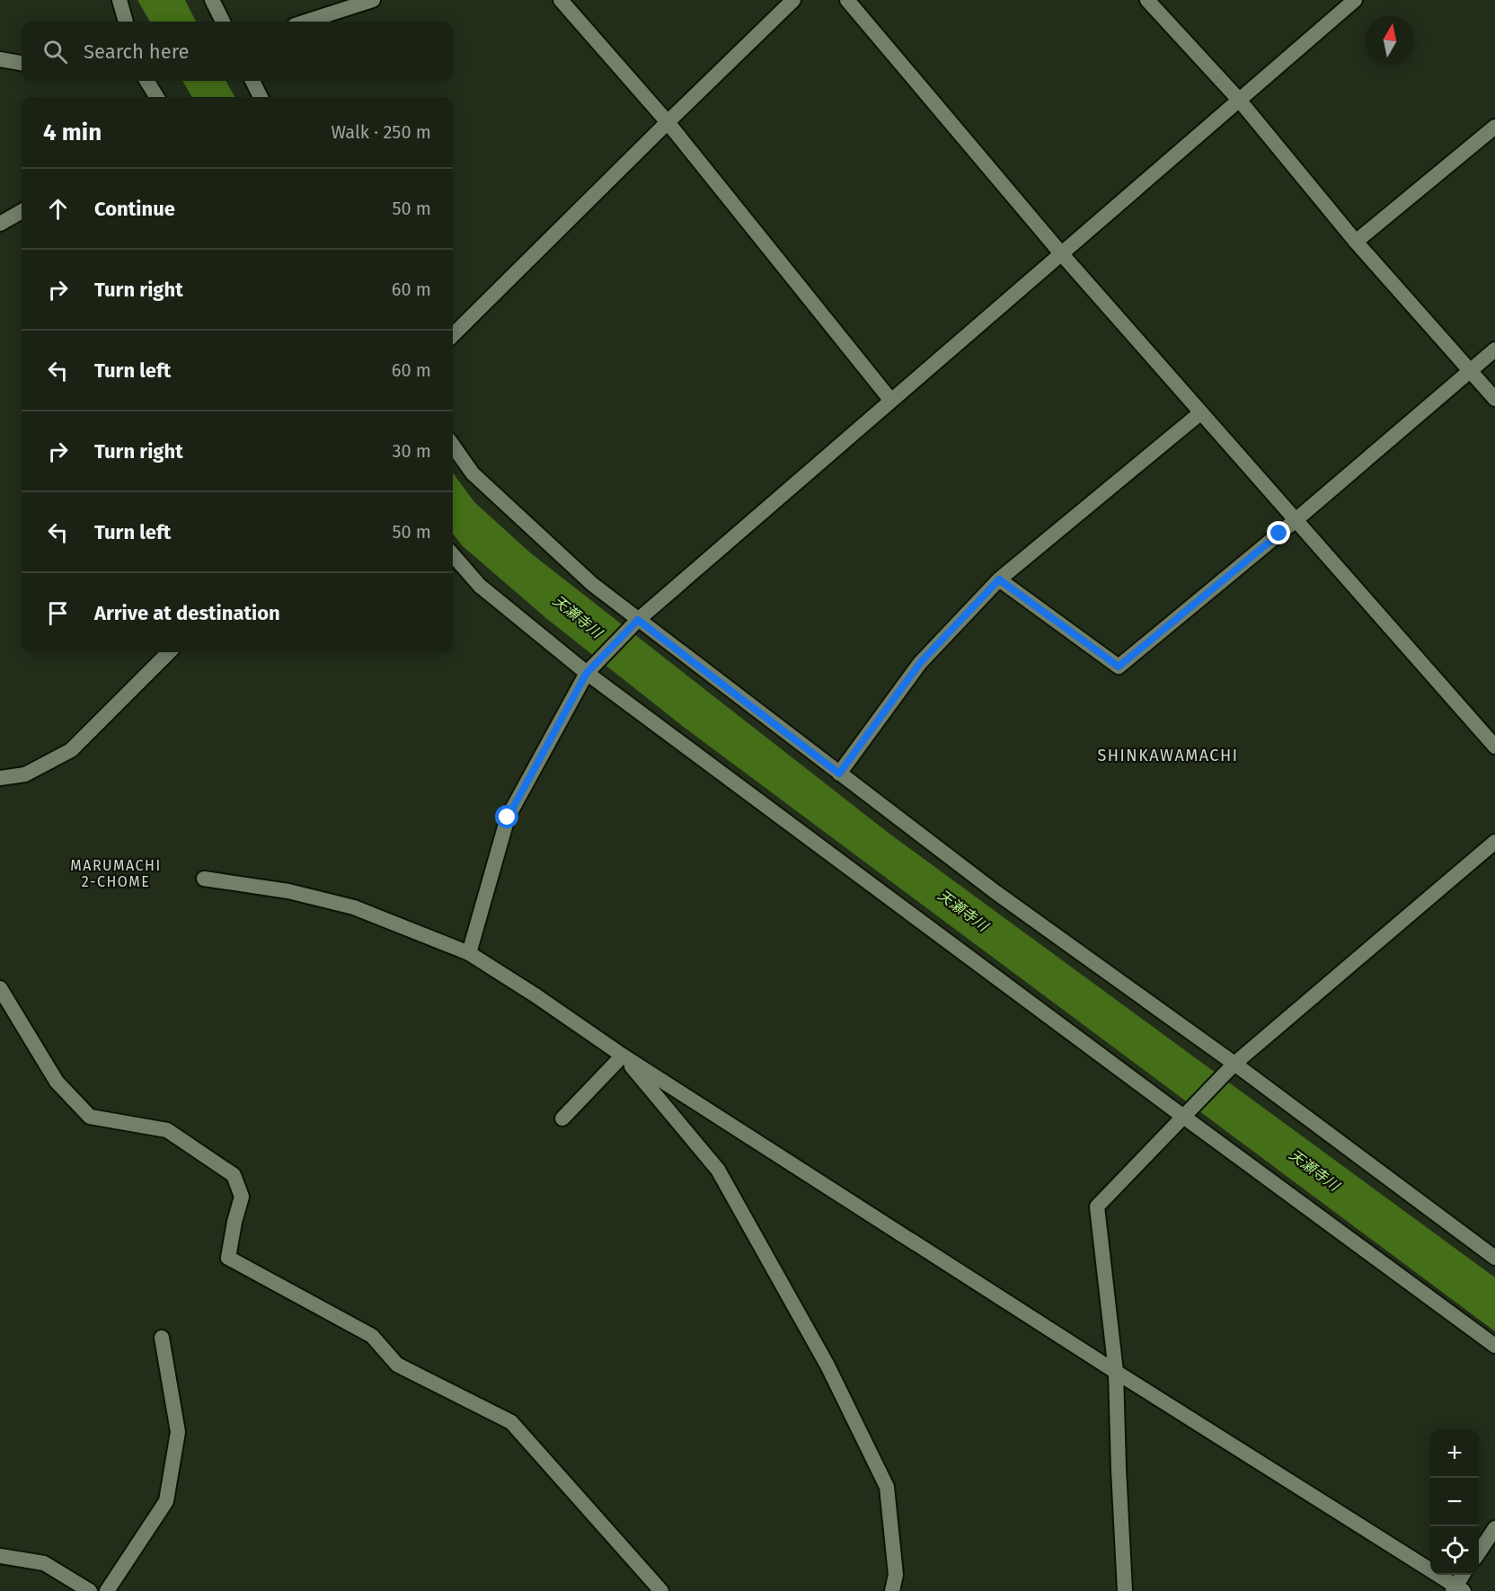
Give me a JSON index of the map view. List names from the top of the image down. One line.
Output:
{"districts":["SHINKAWAMACHI","MARUMACHI 2-CHOME"],"water":["天瀬寺川"],"north":"top","page":{"search":"Search here","heading":["4 min","Walk · 250 m"],"list":[["Continue","50 m"],["Turn right","60 m"],["Turn left","60 m"],["Turn right","30 m"],["Turn left","50 m"],"Arrive at destination"],"map_buttons":["+","−"]}}
